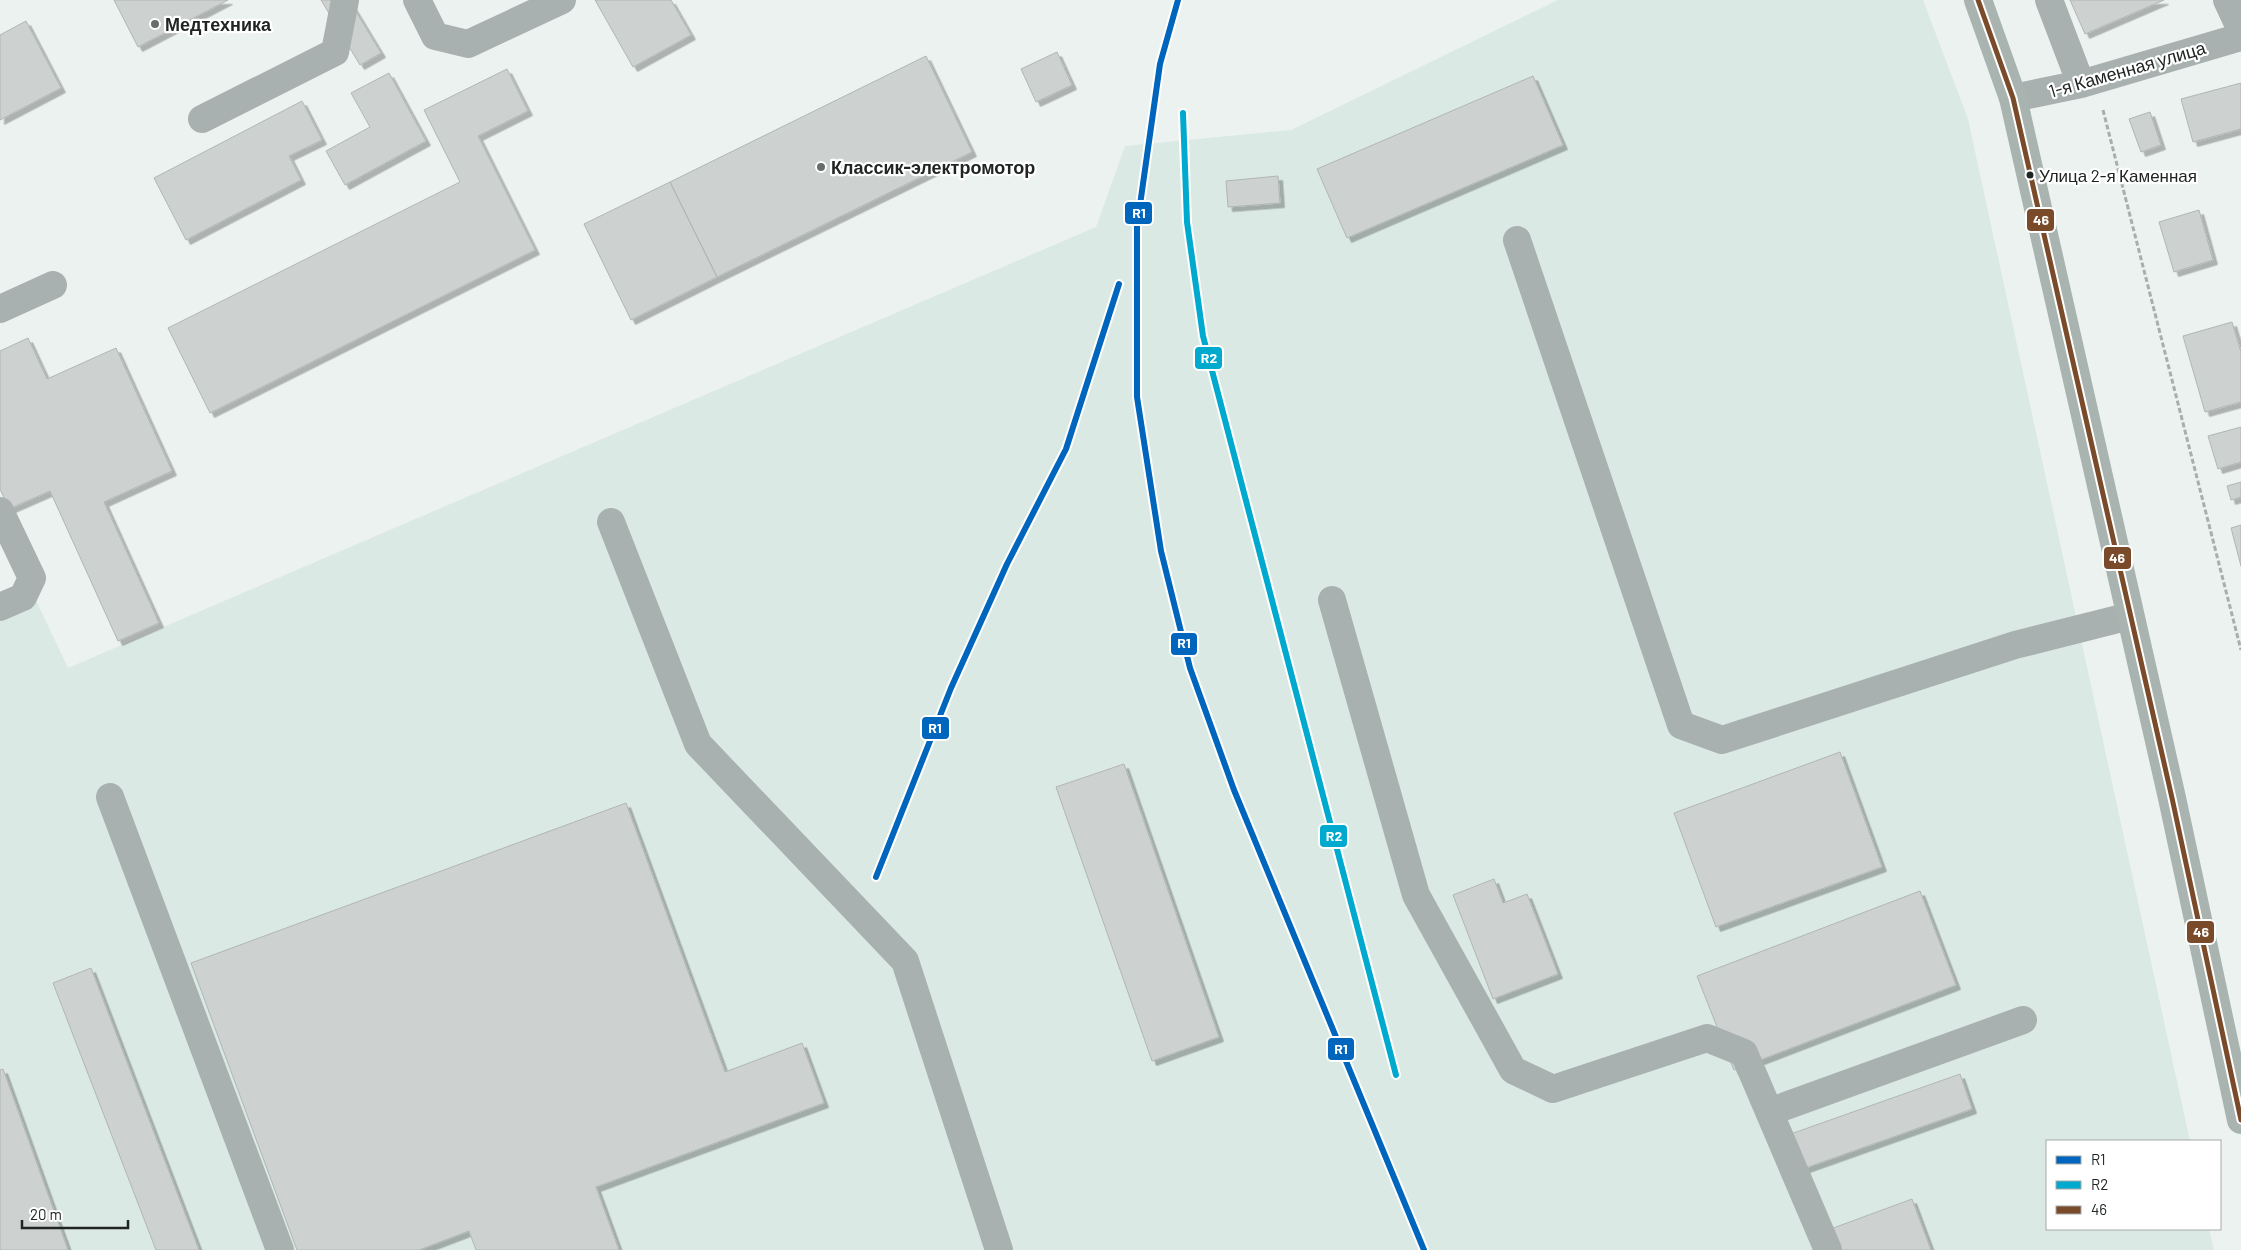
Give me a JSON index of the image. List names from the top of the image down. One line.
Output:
{"streets":{"street":["1-я Каменная улица"]},"places":["Медтехника","Классик-электромотор","Улица 2-я Каменная"],"lines":["transit line R1","transit line 46","transit line R2"],"legend":["R1","R2","46"],"scale_bar":"20 m"}
